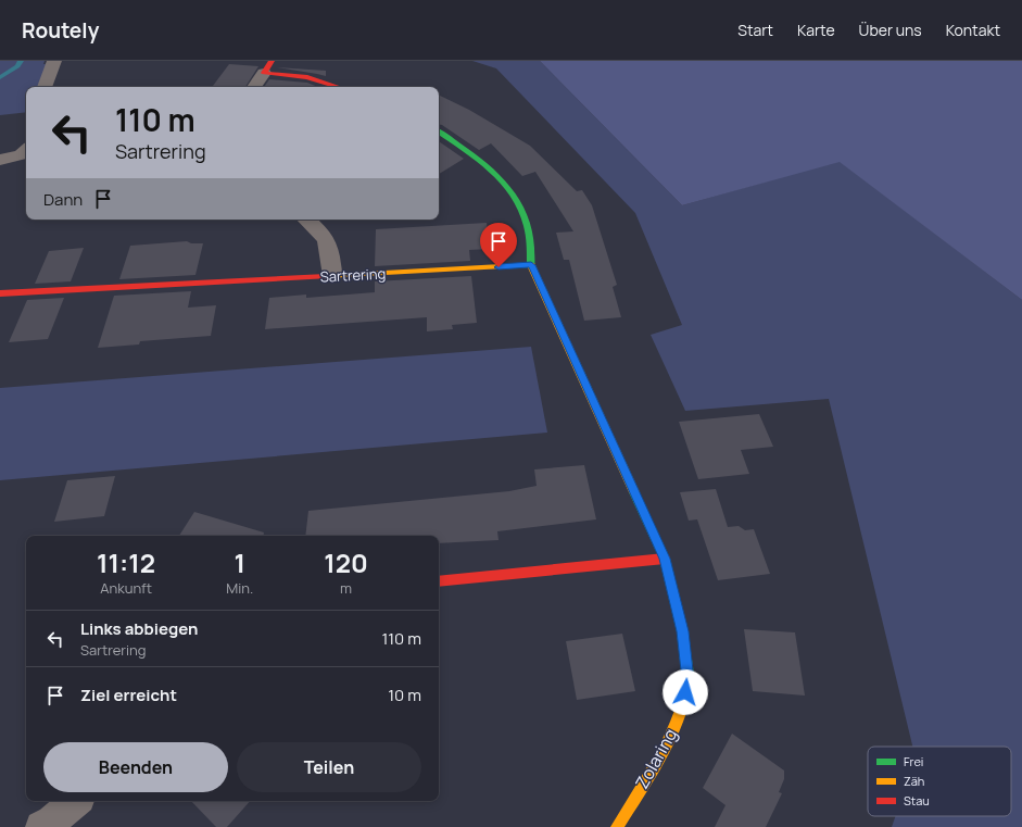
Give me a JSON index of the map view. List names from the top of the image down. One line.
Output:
{"streets":{"street":["Sartrering","Zolaring"]},"crossings":[["Sartrering","Zolaring"]],"legend":["Frei","Zäh","Stau"],"page":{"header":"Routely","nav":["Start","Karte","Über uns","Kontakt"],"turn":["110 m","Sartrering"],"then":"Dann","eta":["11:12","Ankunft","1","Min.","120","m"],"list":[{"name":"Links abbiegen","note":"Sartrering","value":"110 m"},{"name":"Ziel erreicht","value":"10 m"}],"buttons":["Beenden","Teilen"]}}
